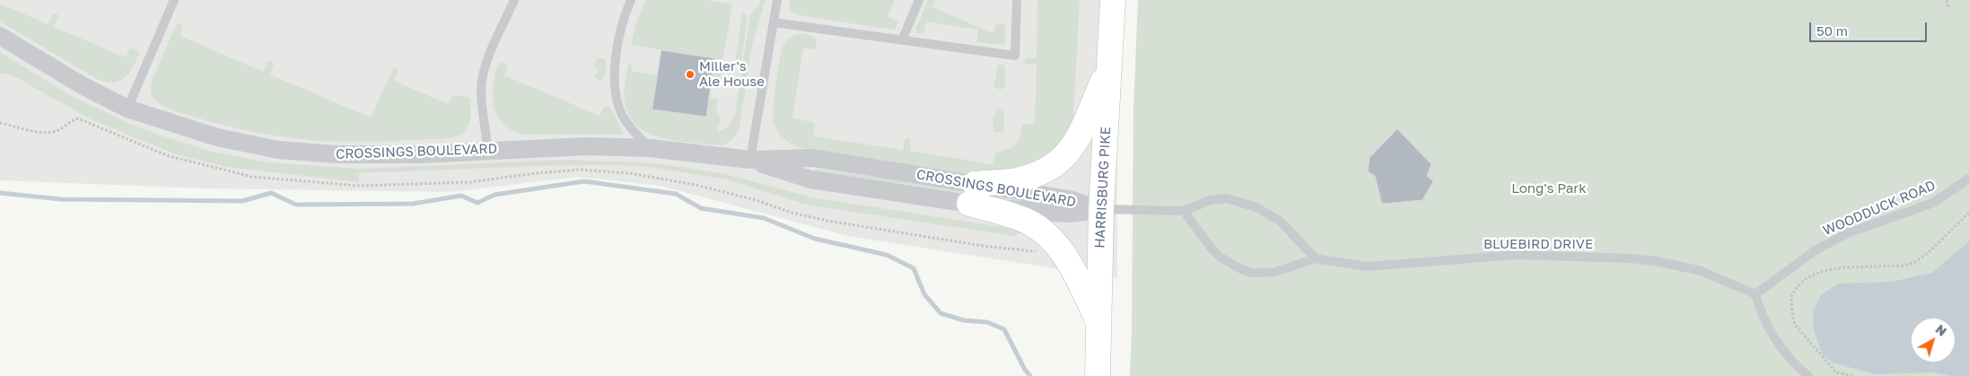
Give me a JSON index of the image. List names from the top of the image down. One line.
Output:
{"streets":{"main road":["HARRISBURG PIKE"],"street":["CROSSINGS BOULEVARD"],"lane":["WOODDUCK ROAD","BLUEBIRD DRIVE"]},"crossings":[["CROSSINGS BOULEVARD","HARRISBURG PIKE"],["WOODDUCK ROAD","BLUEBIRD DRIVE"]],"parks":["Long's Park"],"places":["Miller's Ale House"],"scale_bar":"50 m","north":"top right"}
